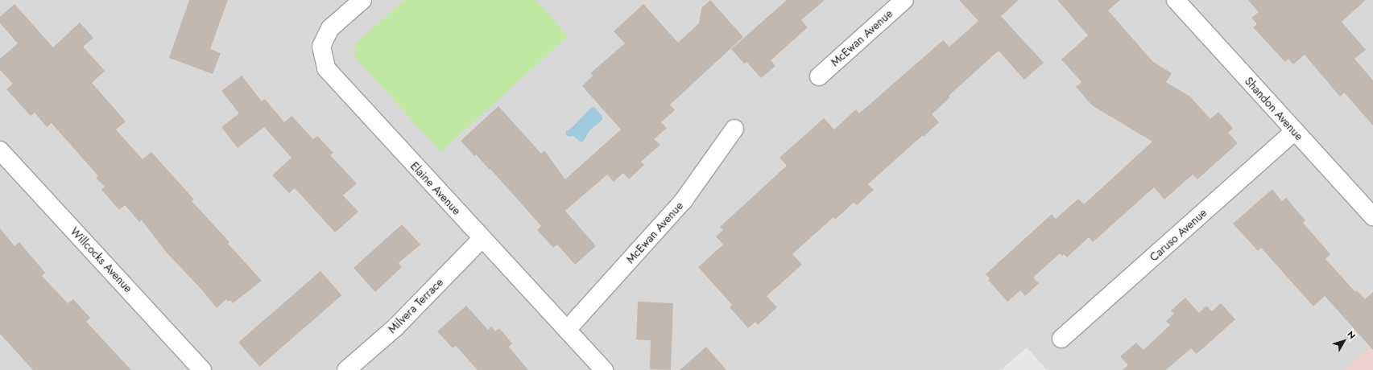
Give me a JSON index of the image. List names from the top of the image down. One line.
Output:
{"streets":{"street":["McEwan Avenue","Shandon Avenue","Elaine Avenue","Caruso Avenue","Willcocks Avenue","Milvera Terrace"]},"crossings":[["McEwan Avenue","Elaine Avenue"],["Shandon Avenue","Caruso Avenue"],["Elaine Avenue","Milvera Terrace"]],"north":"top right"}
